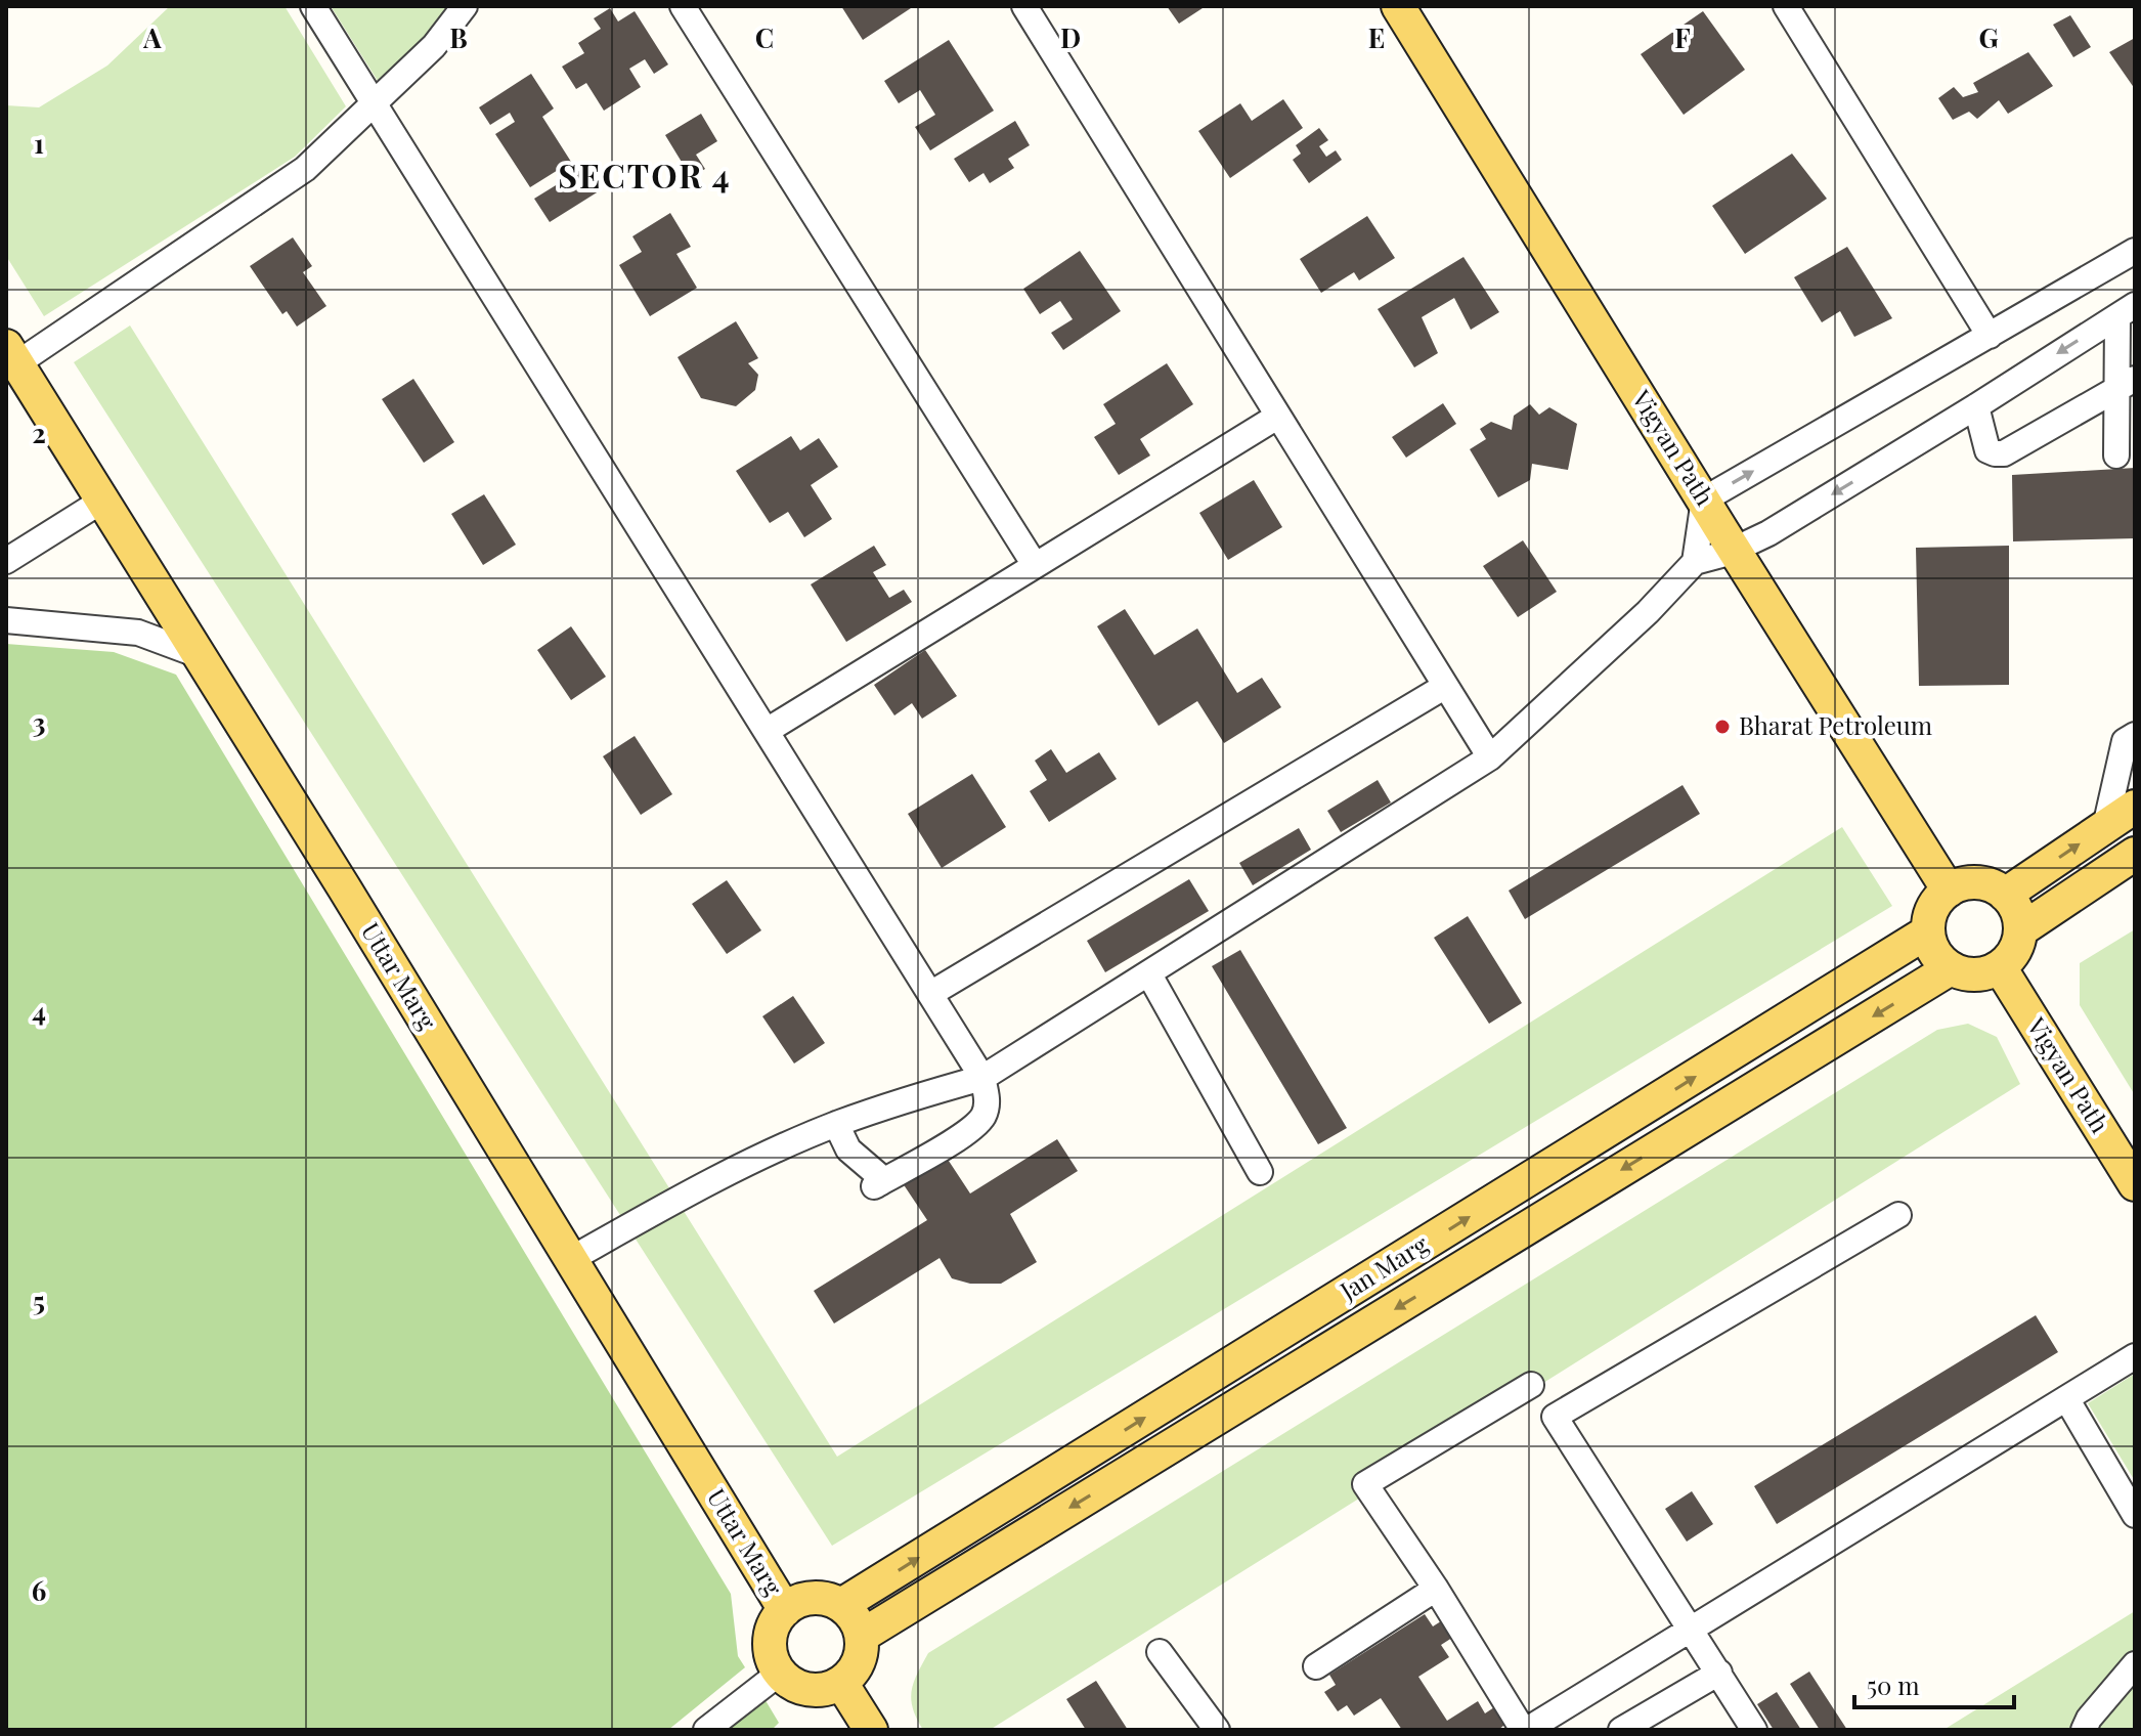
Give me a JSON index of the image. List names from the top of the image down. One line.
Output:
{"streets":{"main road":["Vigyan Path","Uttar Marg","Jan Marg"]},"crossings":[["Vigyan Path","Jan Marg"],["Uttar Marg","Jan Marg"]],"districts":["SECTOR 4"],"places":["Bharat Petroleum"],"scale_bar":"50 m","grid":{"columns":["A","B","C","D","E","F","G"],"rows":["1","2","3","4","5","6"]}}
